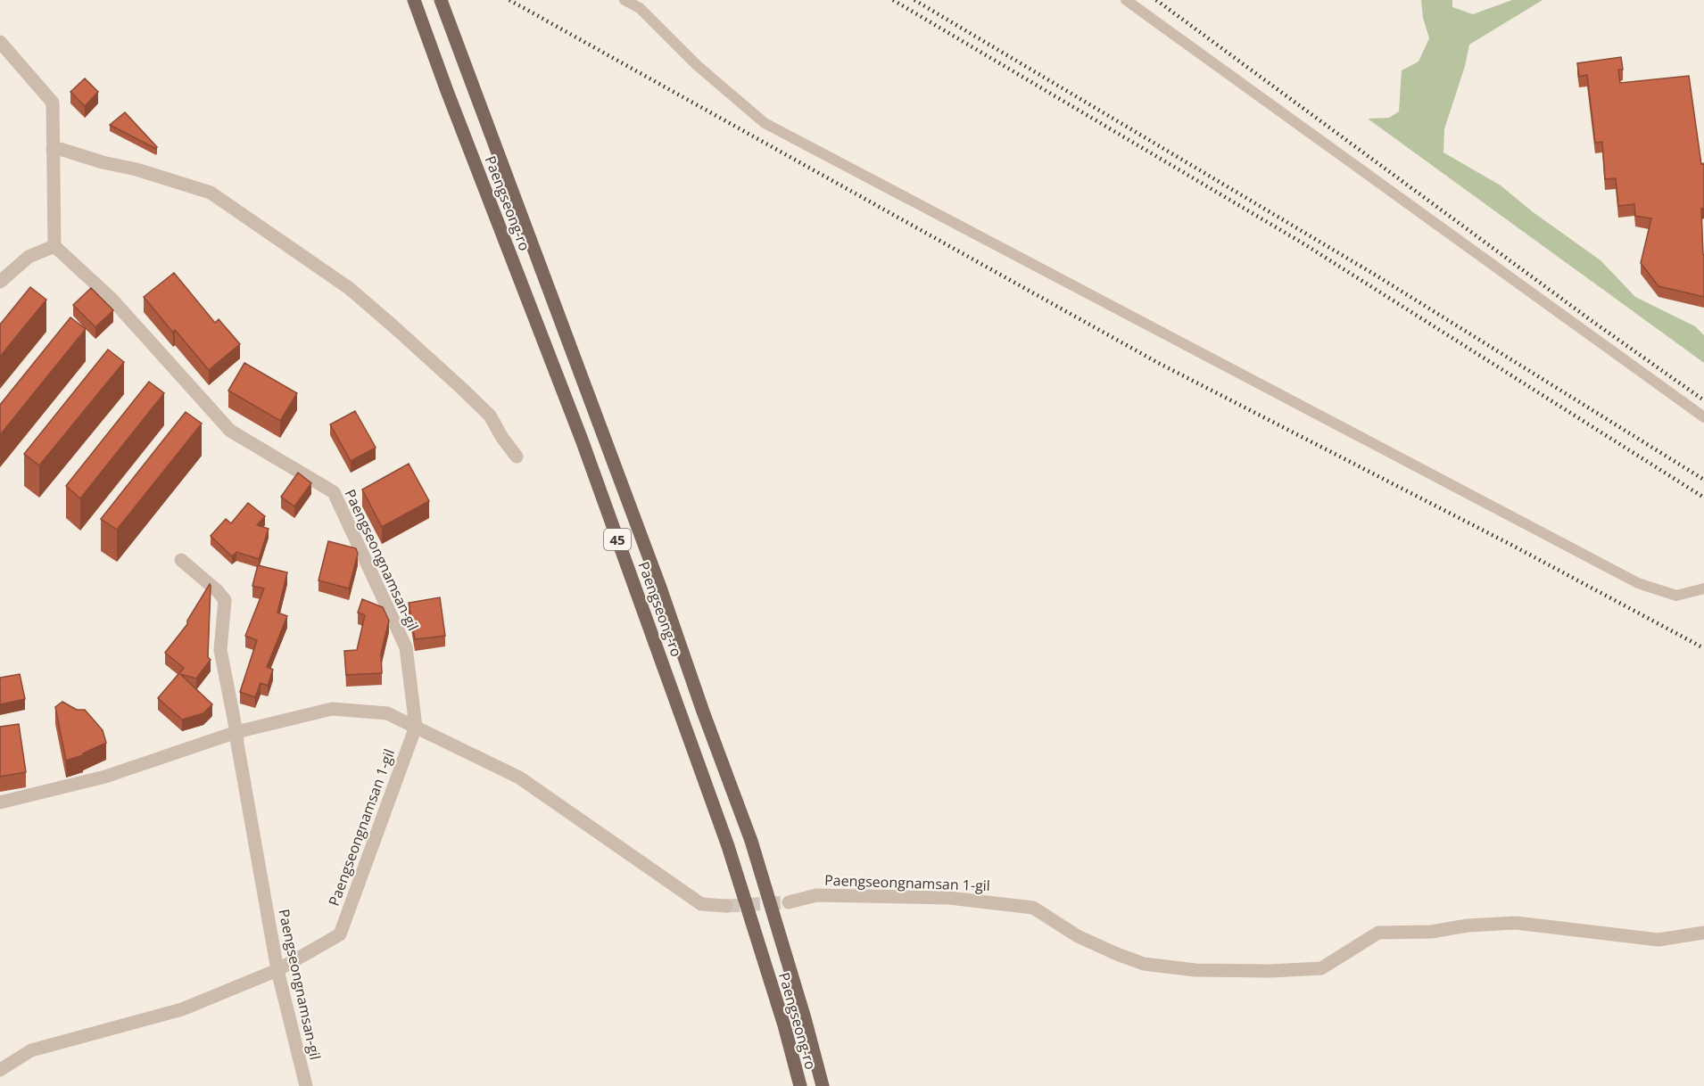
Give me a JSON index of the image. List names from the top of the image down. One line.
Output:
{"streets":{"main road":["Paengseong-ro","45"],"street":["Paengseongnamsan-gil","Paengseongnamsan 1-gil"]},"crossings":[["Paengseongnamsan-gil","Paengseongnamsan 1-gil"]]}
